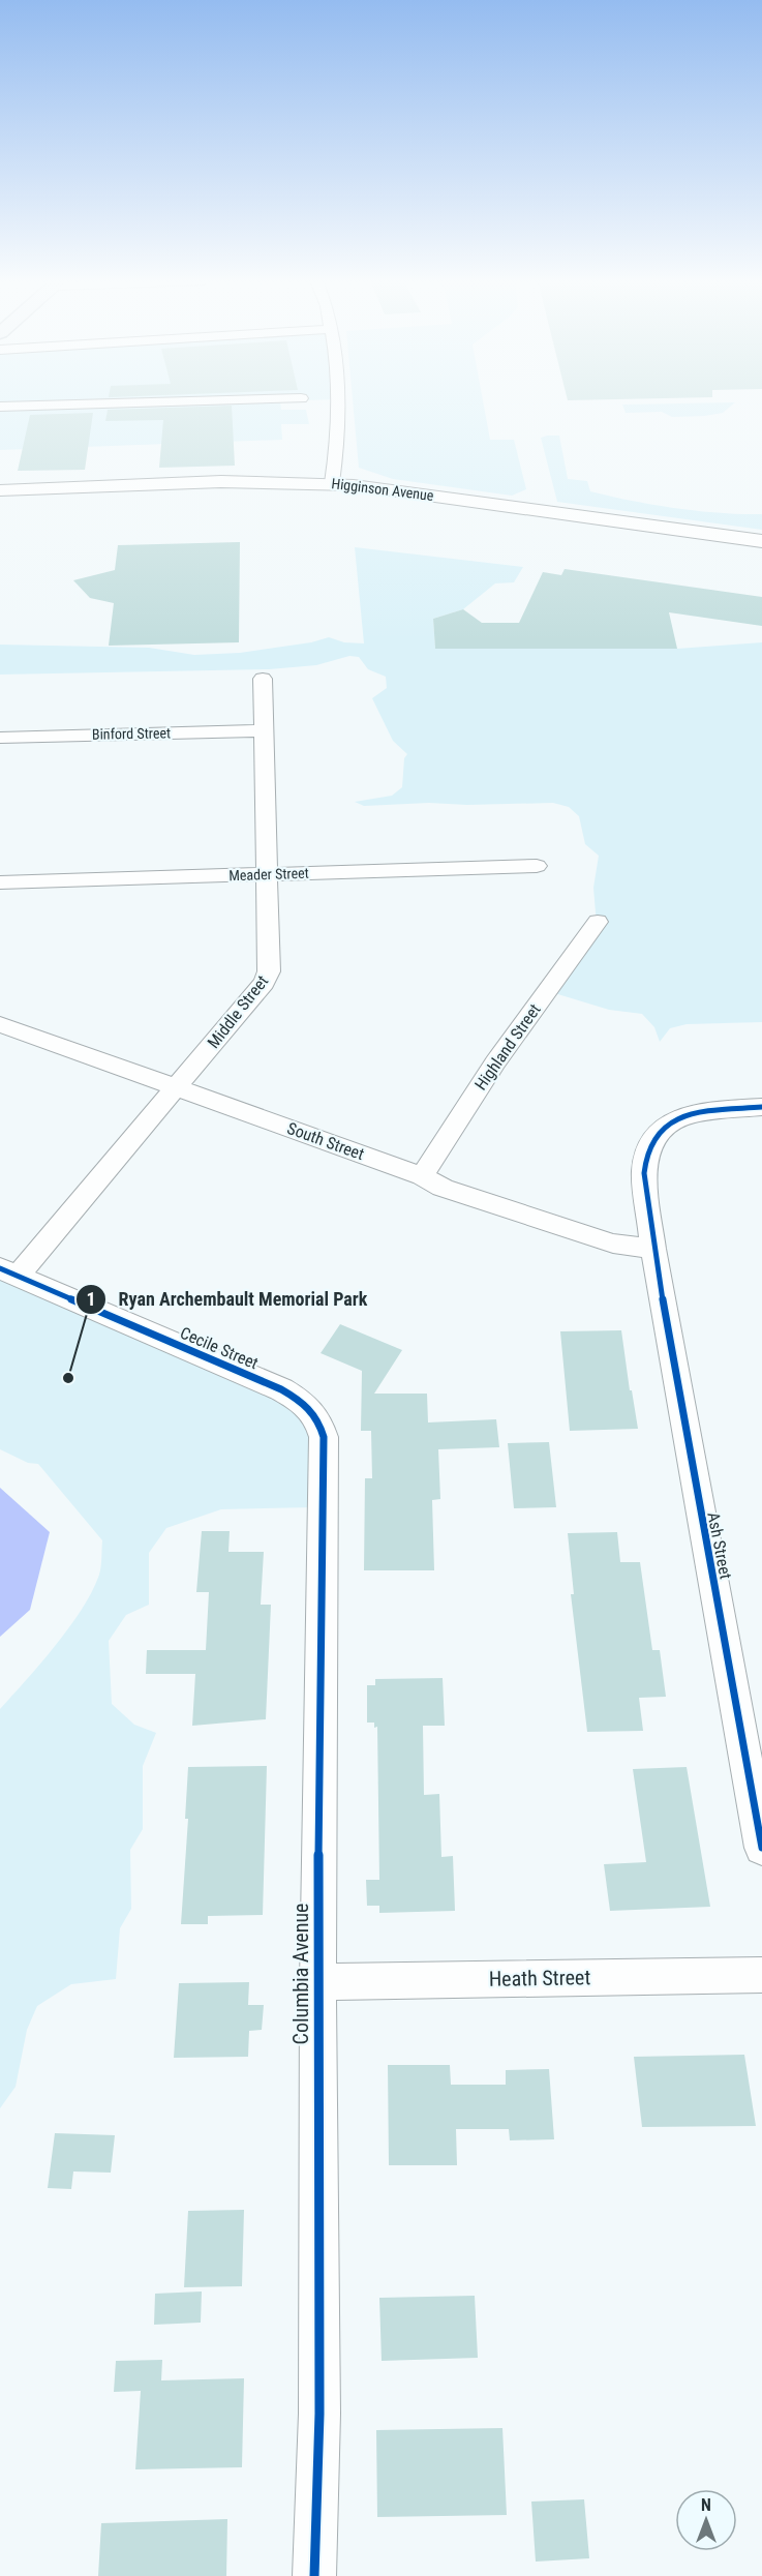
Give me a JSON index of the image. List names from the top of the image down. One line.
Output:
{"streets":{"street":["Higginson Avenue","Binford Street","Meader Street","Middle Street","Highland Street","South Street","Cecile Street","Ash Street","Columbia Avenue","Heath Street"]},"crossings":[["Binford Street","Middle Street"],["Meader Street","Middle Street"],["Middle Street","South Street"],["Middle Street","Cecile Street"],["Highland Street","South Street"],["South Street","Ash Street"],["Cecile Street","Columbia Avenue"],["Columbia Avenue","Heath Street"]],"places":["Ryan Archembault Memorial Park"],"north":"top"}
